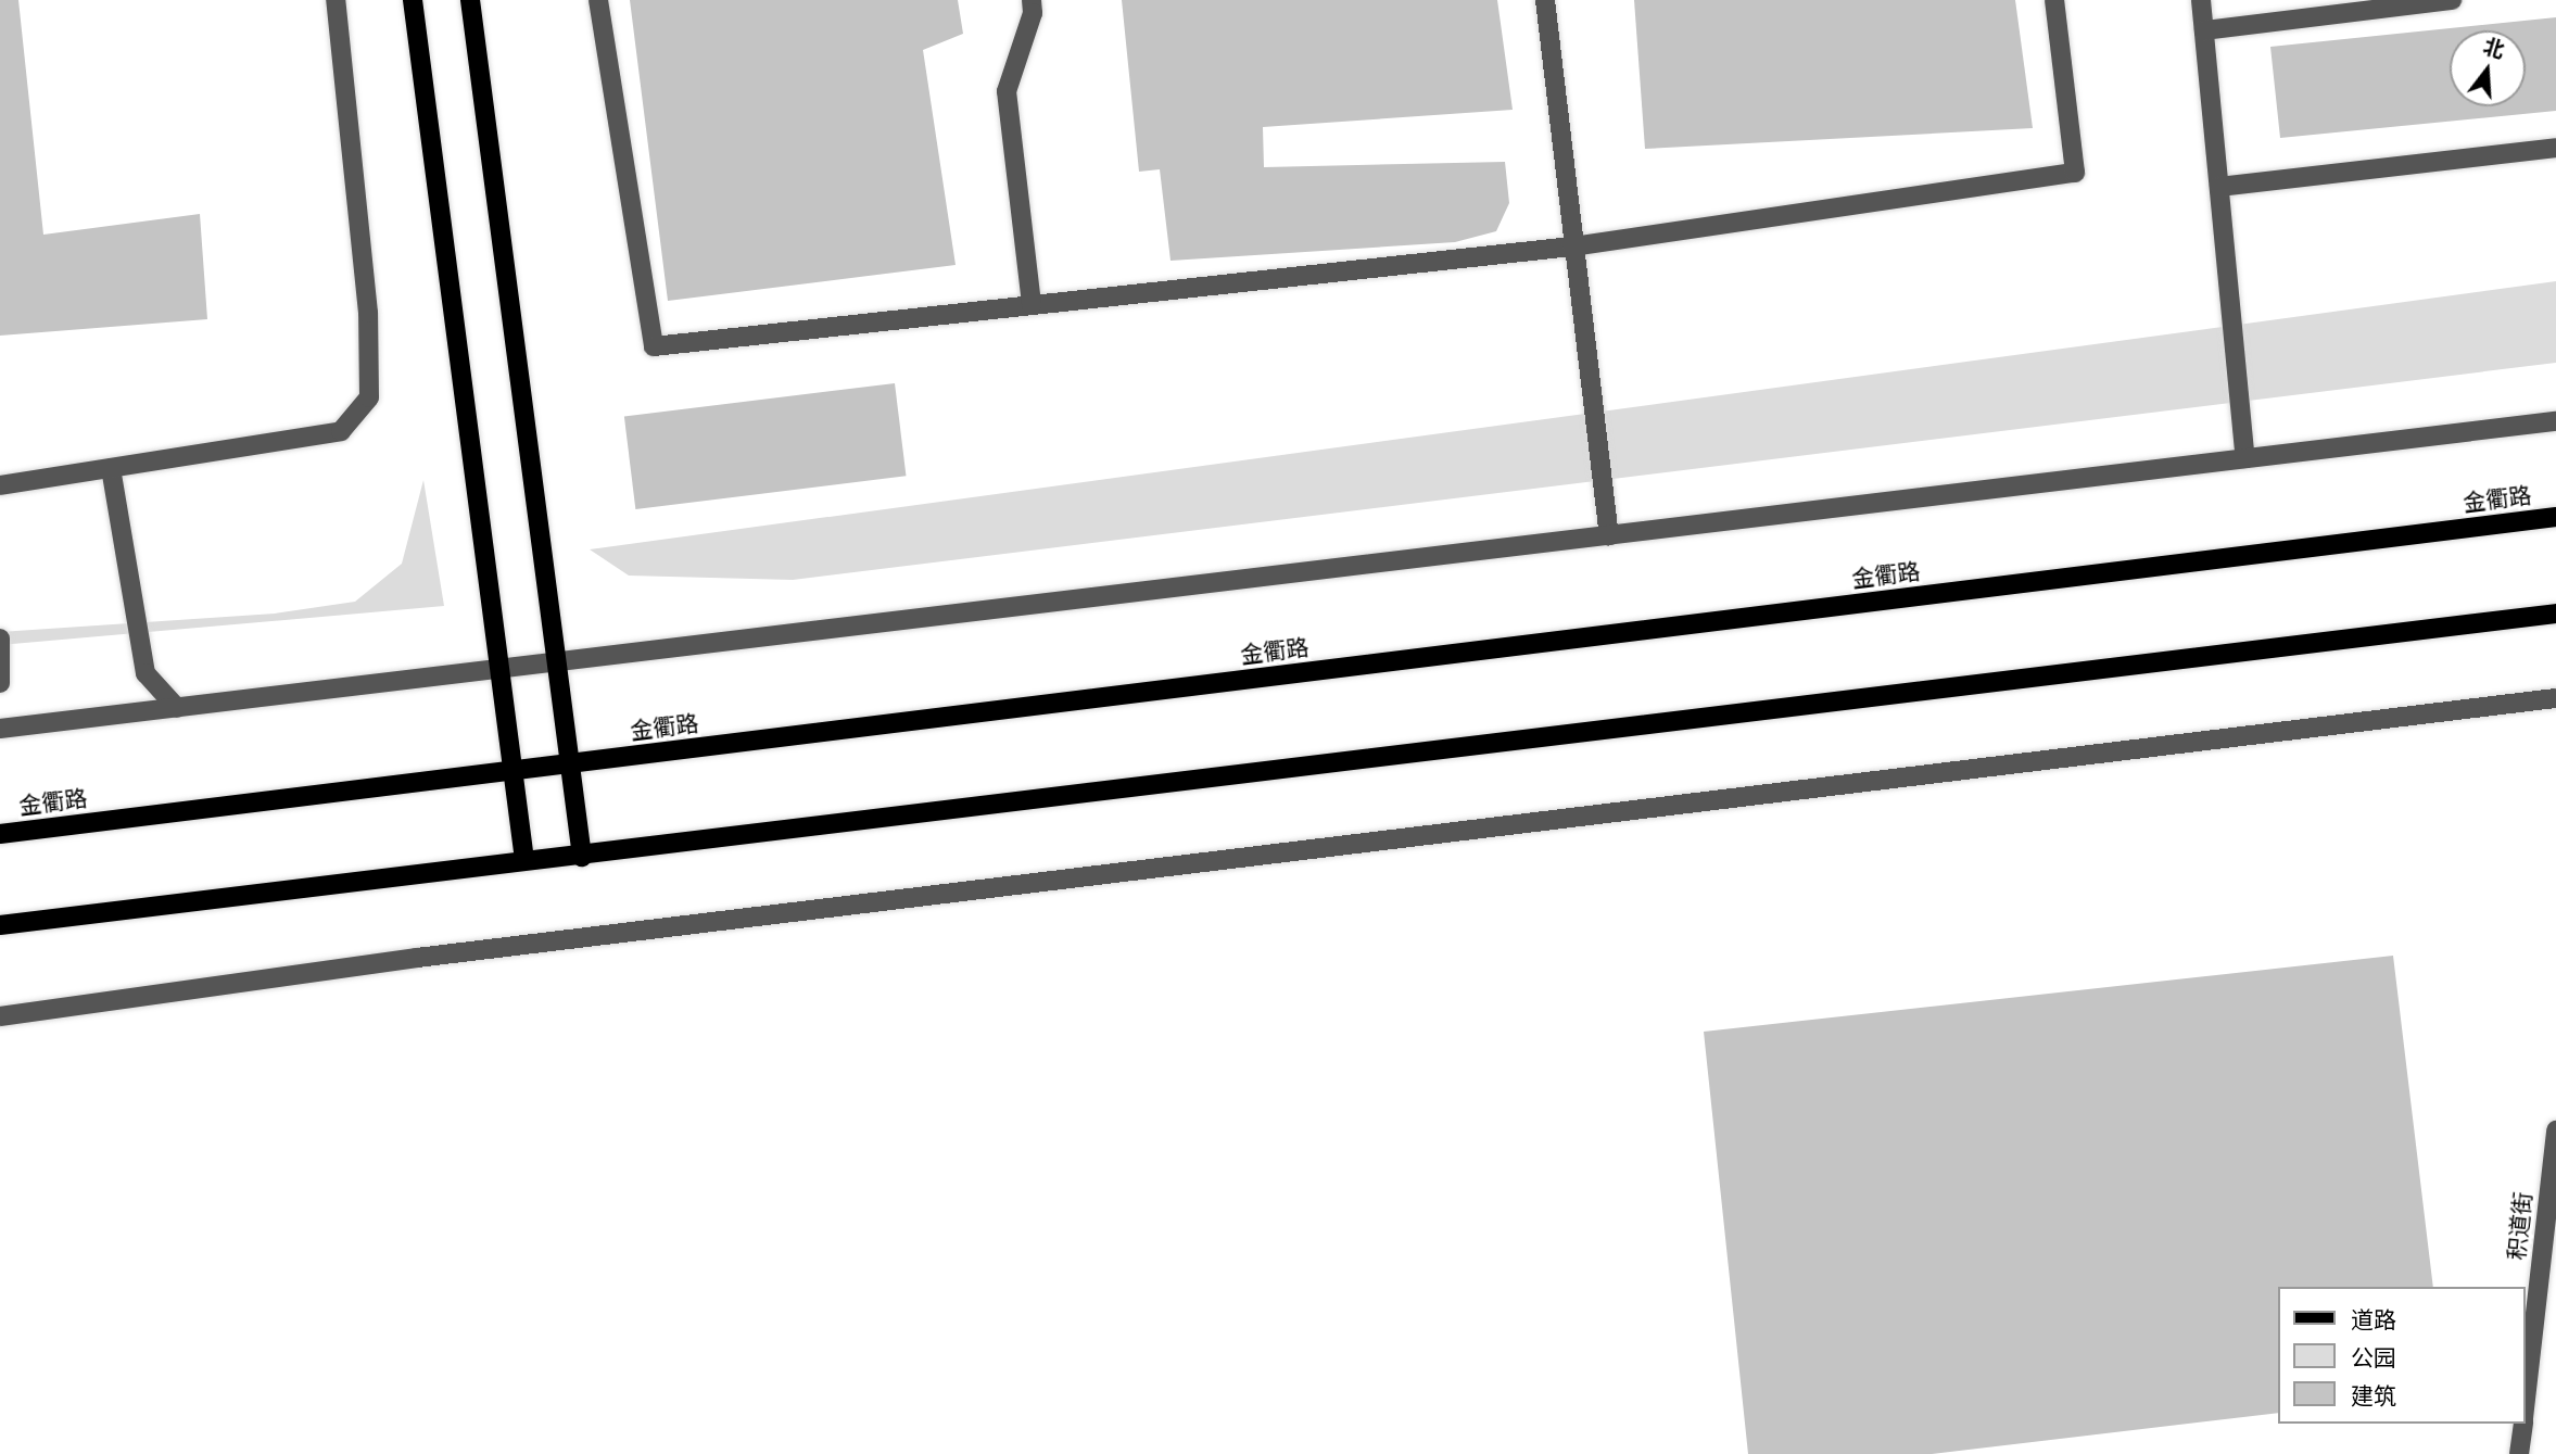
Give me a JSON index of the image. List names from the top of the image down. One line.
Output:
{"streets":{"main road":["金衢路"],"street":["积道街"]},"legend":["道路","公园","建筑"],"north":"top"}
